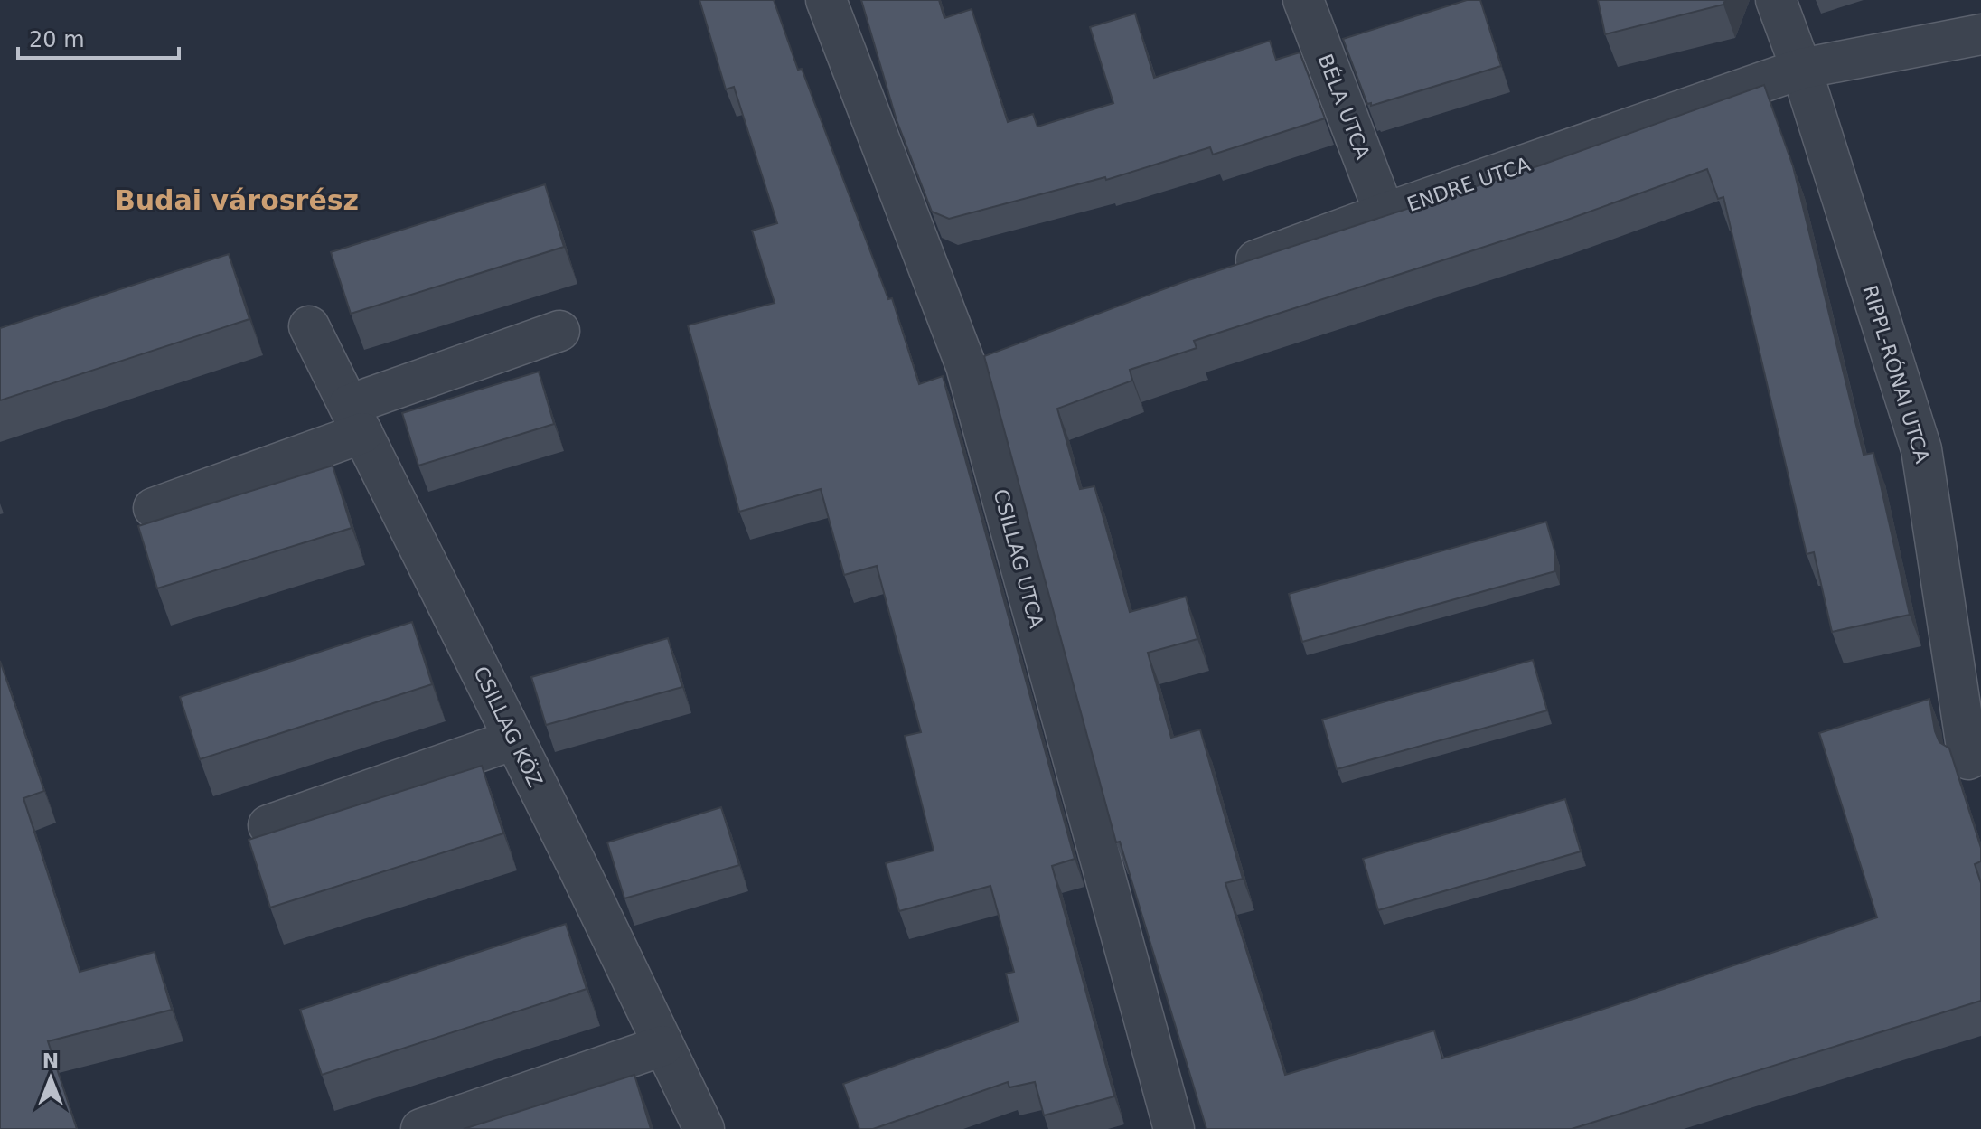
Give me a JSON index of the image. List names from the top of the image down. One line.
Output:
{"streets":{"street":["BÉLA UTCA","ENDRE UTCA","RIPPL-RÓNAI UTCA","CSILLAG UTCA","CSILLAG KÖZ"]},"crossings":[["BÉLA UTCA","ENDRE UTCA"],["ENDRE UTCA","RIPPL-RÓNAI UTCA"]],"districts":["Budai városrész"],"scale_bar":"20 m","north":"top"}
